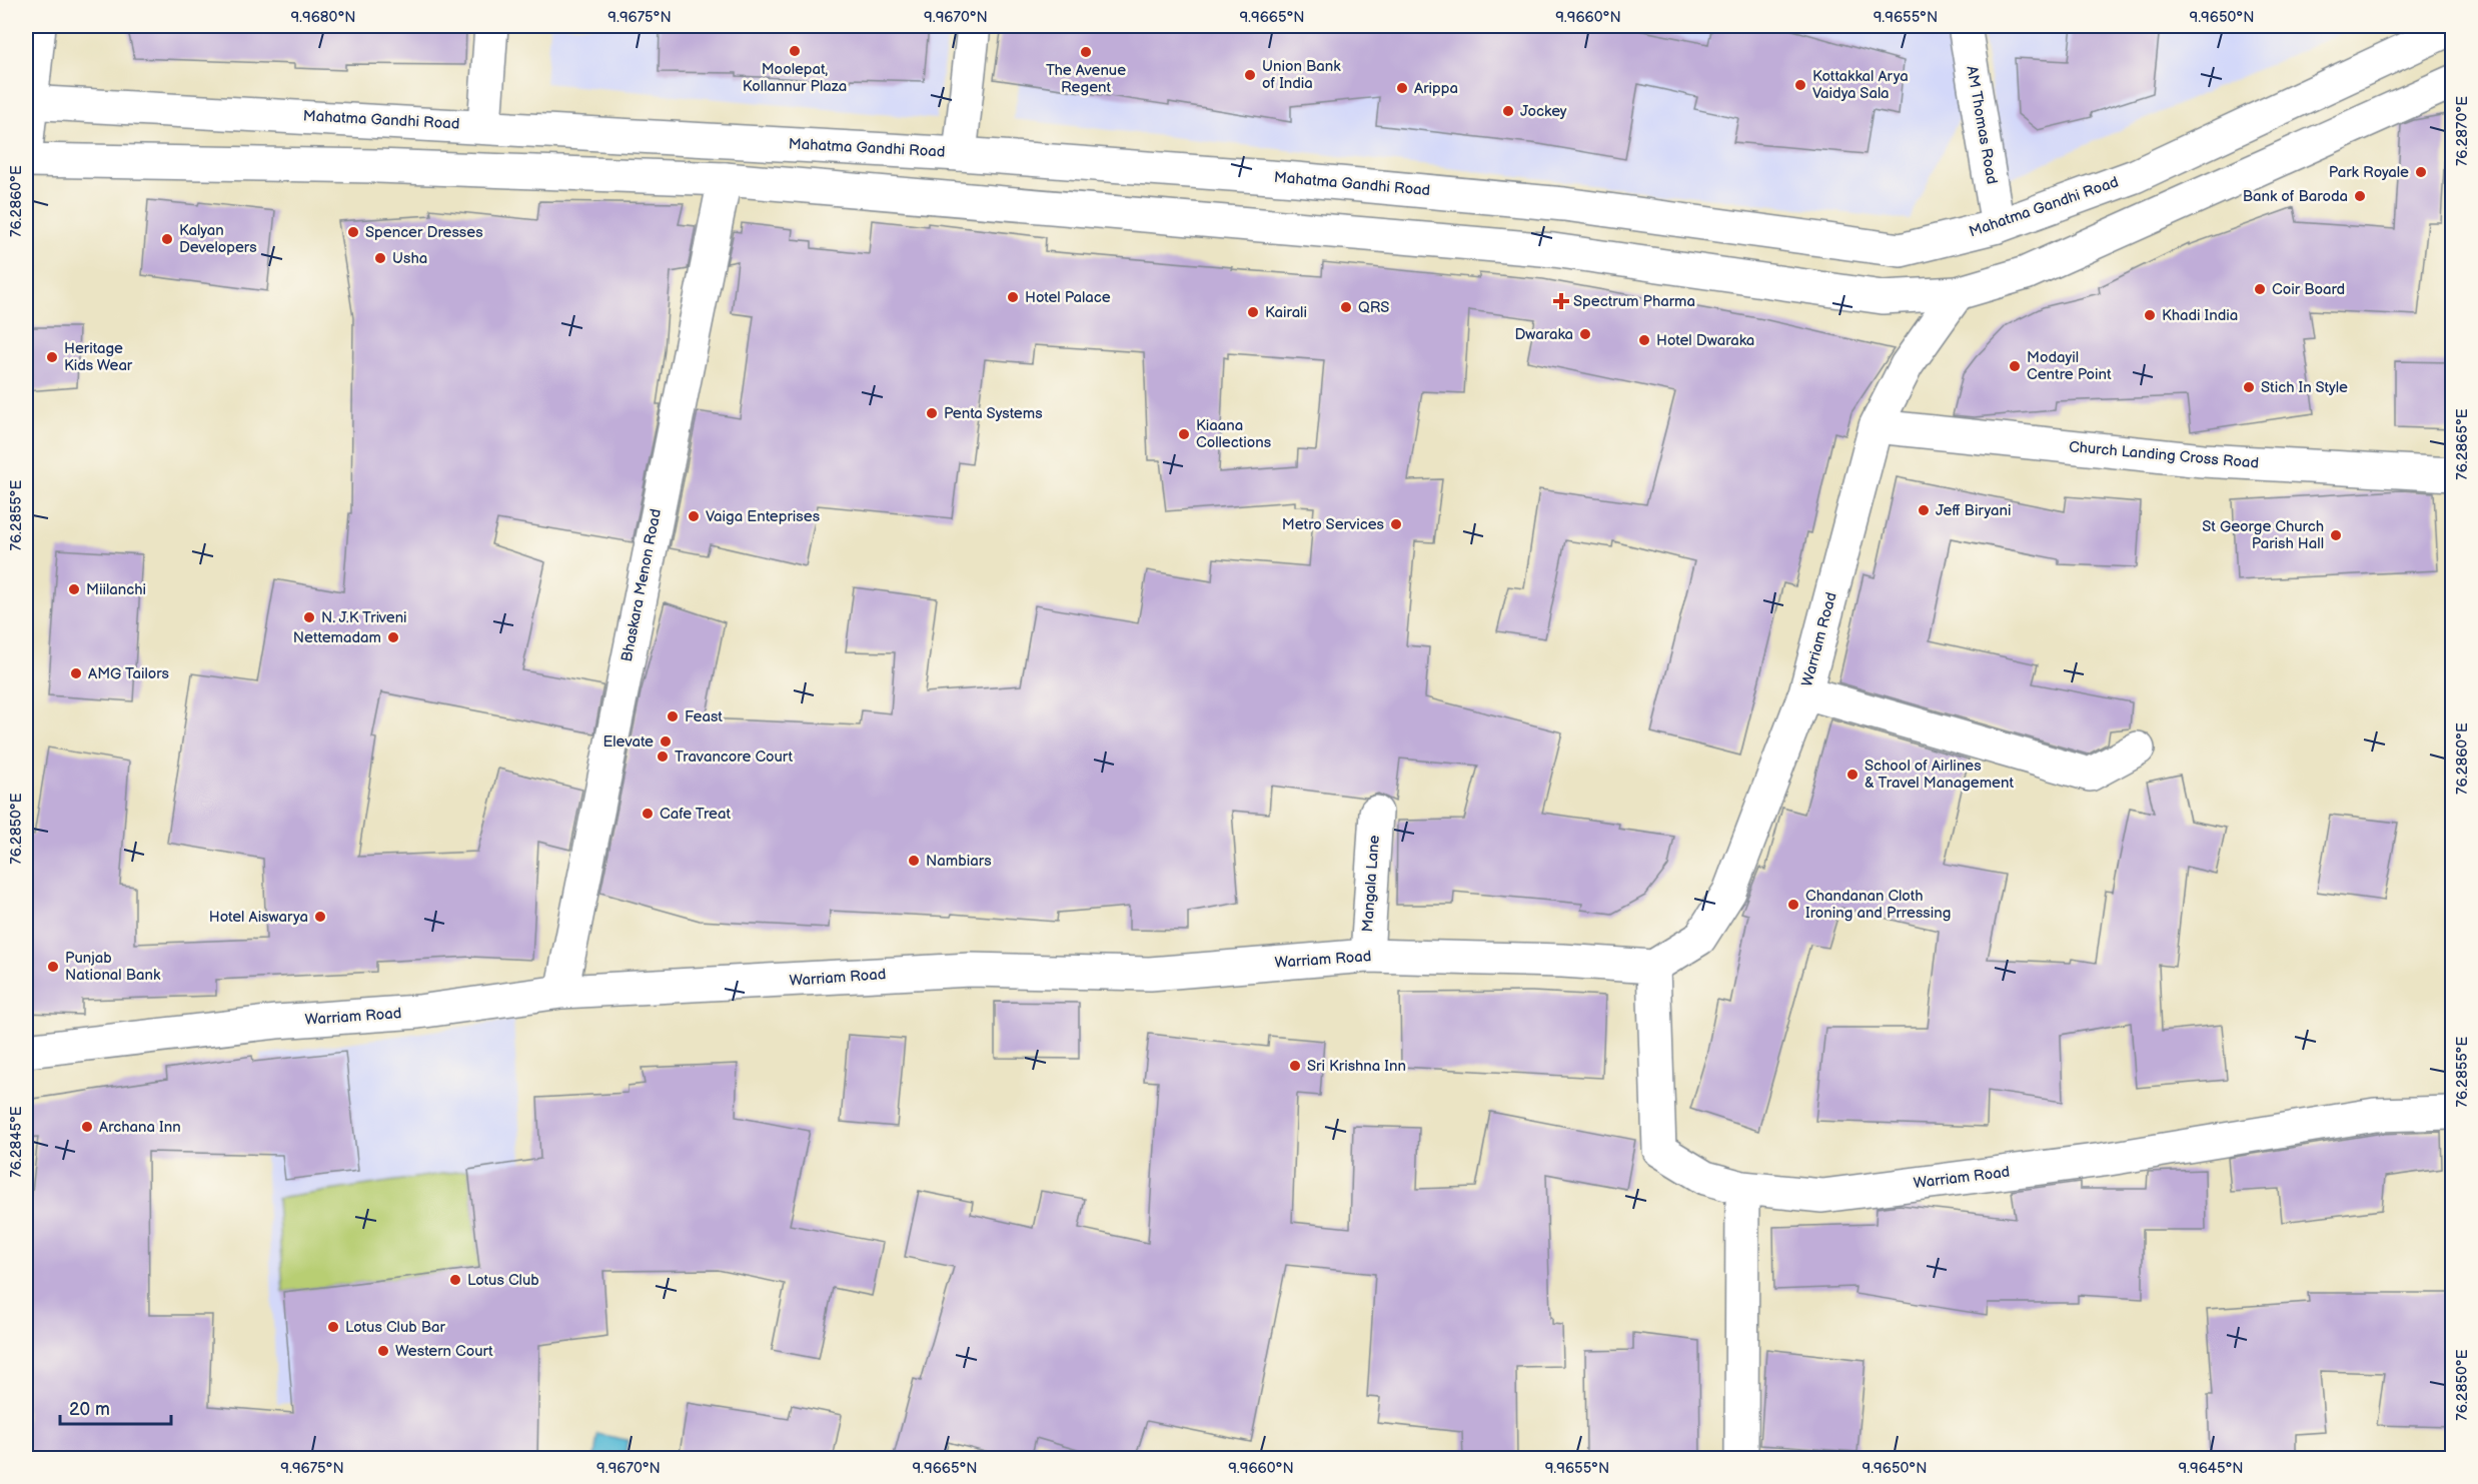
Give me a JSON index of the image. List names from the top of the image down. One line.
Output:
{"streets":{"street":["Mahatma Gandhi Road","AM Thomas Road","Church Landing Cross Road","Bhaskara Menon Road","Warriam Road","Mangala Lane"]},"crossings":[["Mahatma Gandhi Road","AM Thomas Road"],["Church Landing Cross Road","Warriam Road"],["Bhaskara Menon Road","Warriam Road"],["Warriam Road","Mangala Lane"]],"places":{"other":["Moolepat, Kollannur Plaza","The Avenue Regent","Union Bank of India","Kottakkal Arya Vaidya Sala","Arippa","Jockey","Park Royale","Bank of Baroda","Spencer Dresses","Kalyan Developers","Usha","Coir Board","Hotel Palace","QRS","Kairali","Khadi India","Dwaraka","Hotel Dwaraka","Heritage Kids Wear","Modayil Centre Point","Stich In Style","Penta Systems","Kiaana Collections","Jeff Biryani","Vaiga Enteprises","Metro Services","St George Church Parish Hall","Miilanchi","N. J.K Triveni","Nettemadam","AMG Tailors","Feast","Elevate","Travancore Court","School of Airlines & Travel Management","Cafe Treat","Nambiars","Chandanan Cloth Ironing and Prressing","Hotel Aiswarya","Punjab National Bank","Sri Krishna Inn","Archana Inn","Lotus Club","Lotus Club Bar","Western Court"],"health":["Spectrum Pharma"]},"scale_bar":"20 m","coordinates":["9.9680°N","9.9675°N","9.9670°N","9.9665°N","9.9660°N","9.9655°N","9.9650°N","76.2870°E","76.2860°E","76.2865°E","76.2855°E","76.2850°E","76.2845°E","9.9645°N"]}
